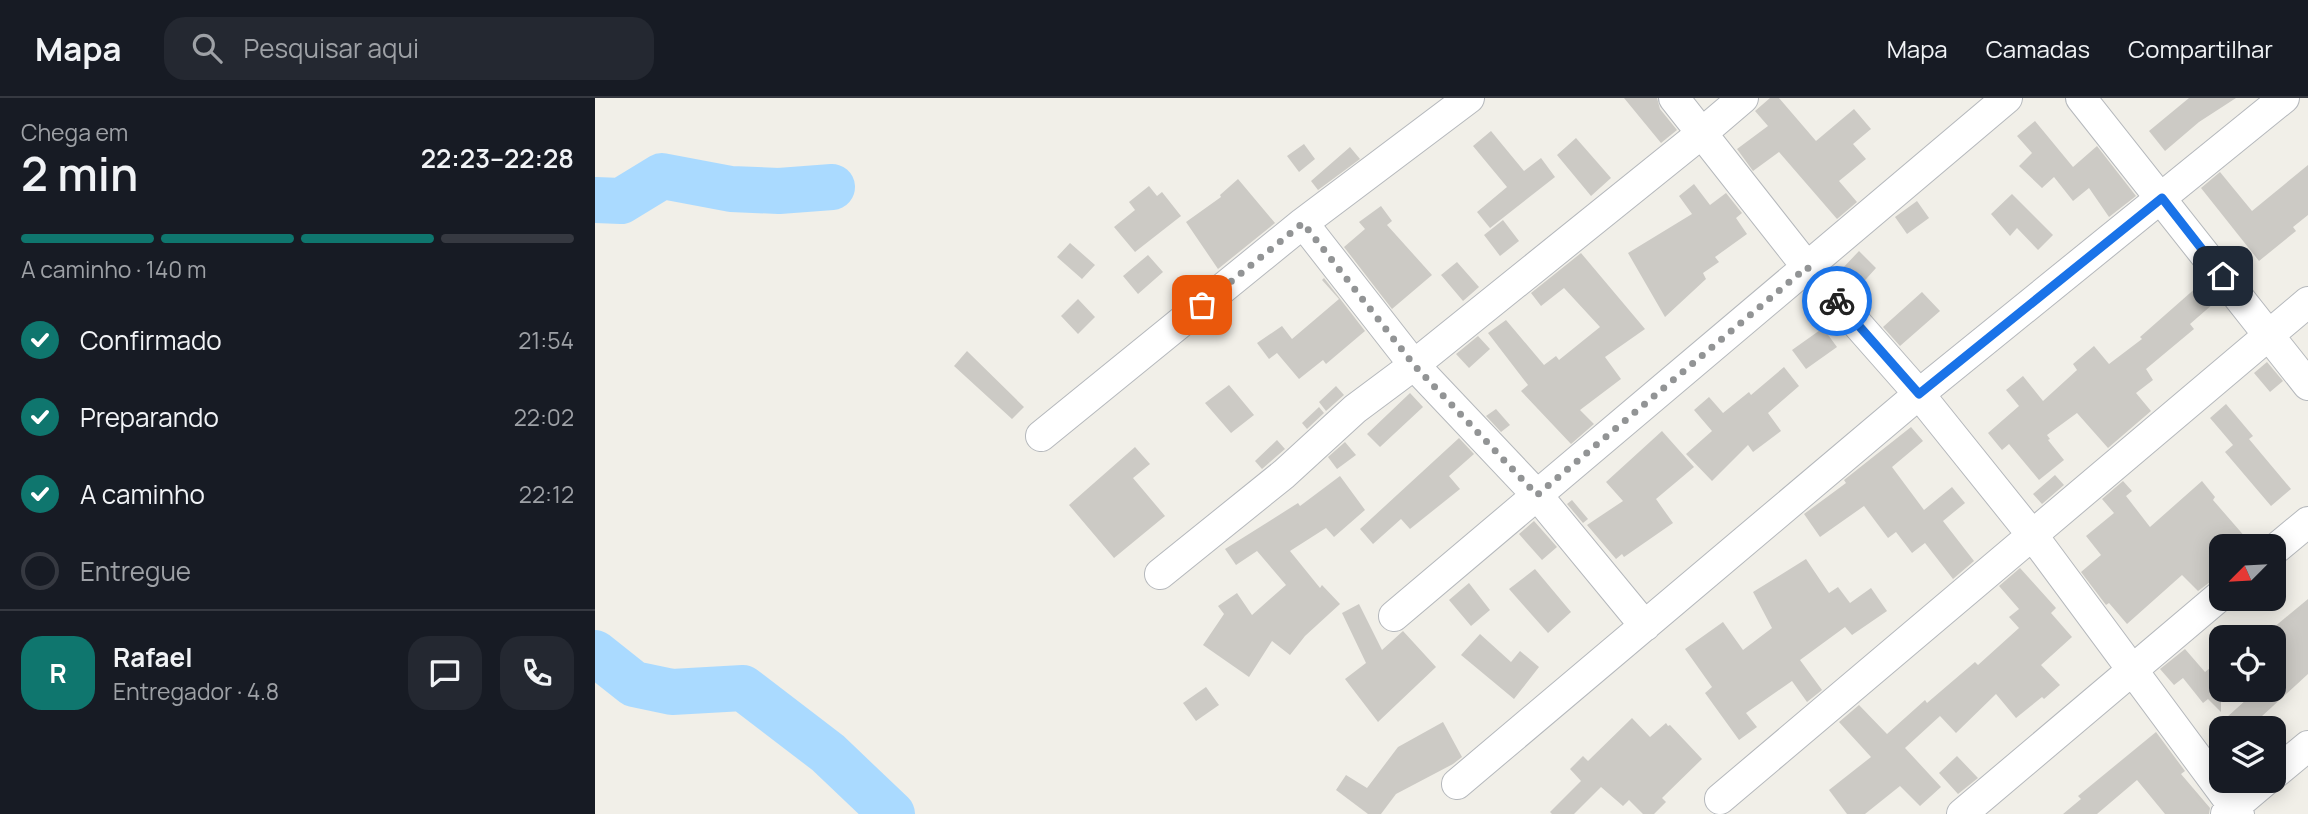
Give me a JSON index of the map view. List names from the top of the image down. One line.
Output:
{"north":"bottom left","page":{"header":"Mapa","search":"Pesquisar aqui","nav":["Mapa","Camadas","Compartilhar"],"heading":["2 min","Chega em","22:23–22:28"],"panel":["Rafael","Entregador · 4.8"],"bar":"A caminho · 140 m","list":[["Confirmado","21:54"],["Preparando","22:02"],["A caminho","22:12"],"Entregue"],"round":"R"}}
